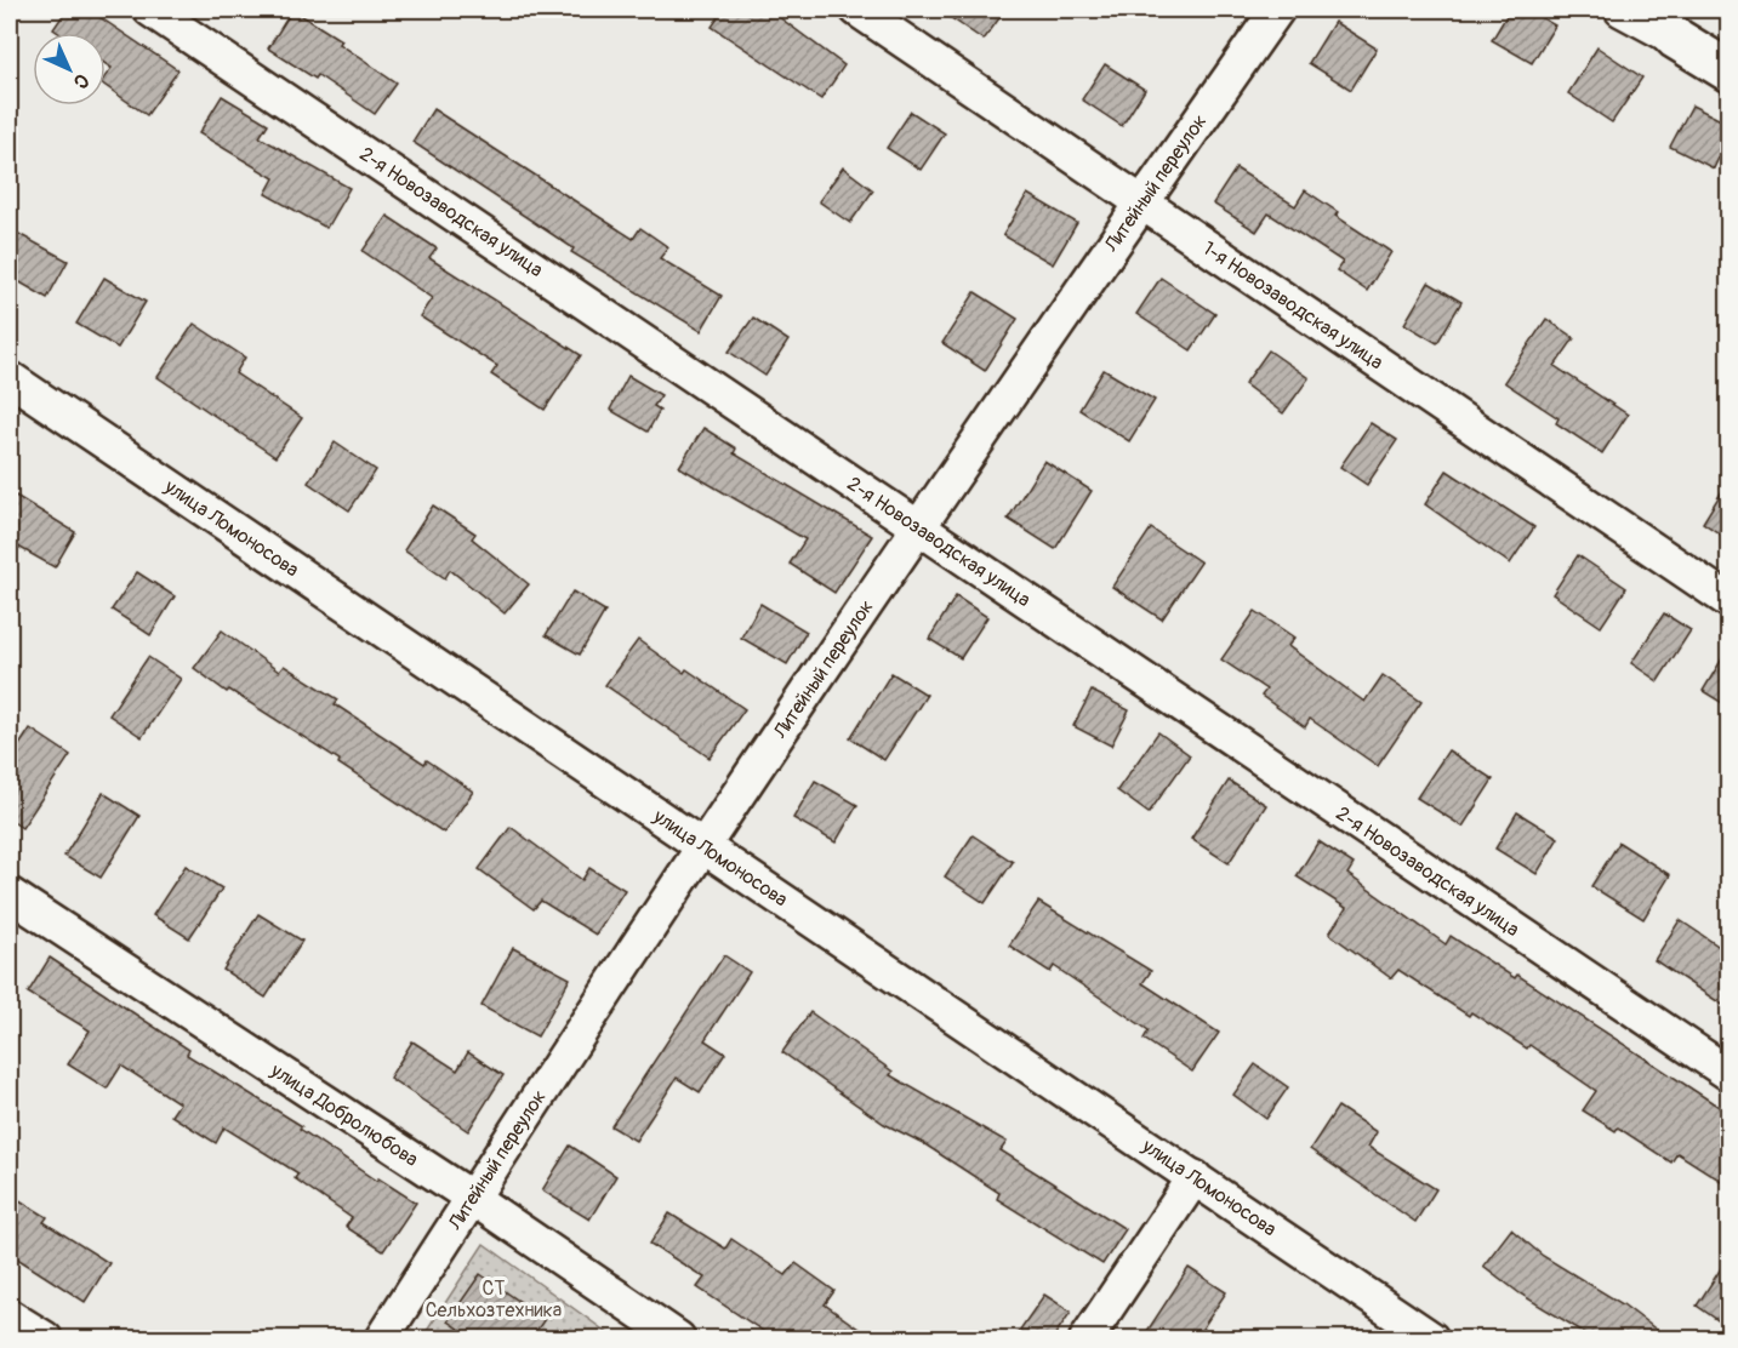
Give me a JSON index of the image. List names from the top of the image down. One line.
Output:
{"streets":{"street":["Литейный переулок","2-я Новозаводская улица","1-я Новозаводская улица","улица Ломоносова","улица Добролюбова"]},"crossings":[["Литейный переулок","2-я Новозаводская улица"],["Литейный переулок","1-я Новозаводская улица"],["Литейный переулок","улица Ломоносова"],["Литейный переулок","улица Добролюбова"]],"parks":["СТ Сельхозтехника"],"north":"bottom right"}
